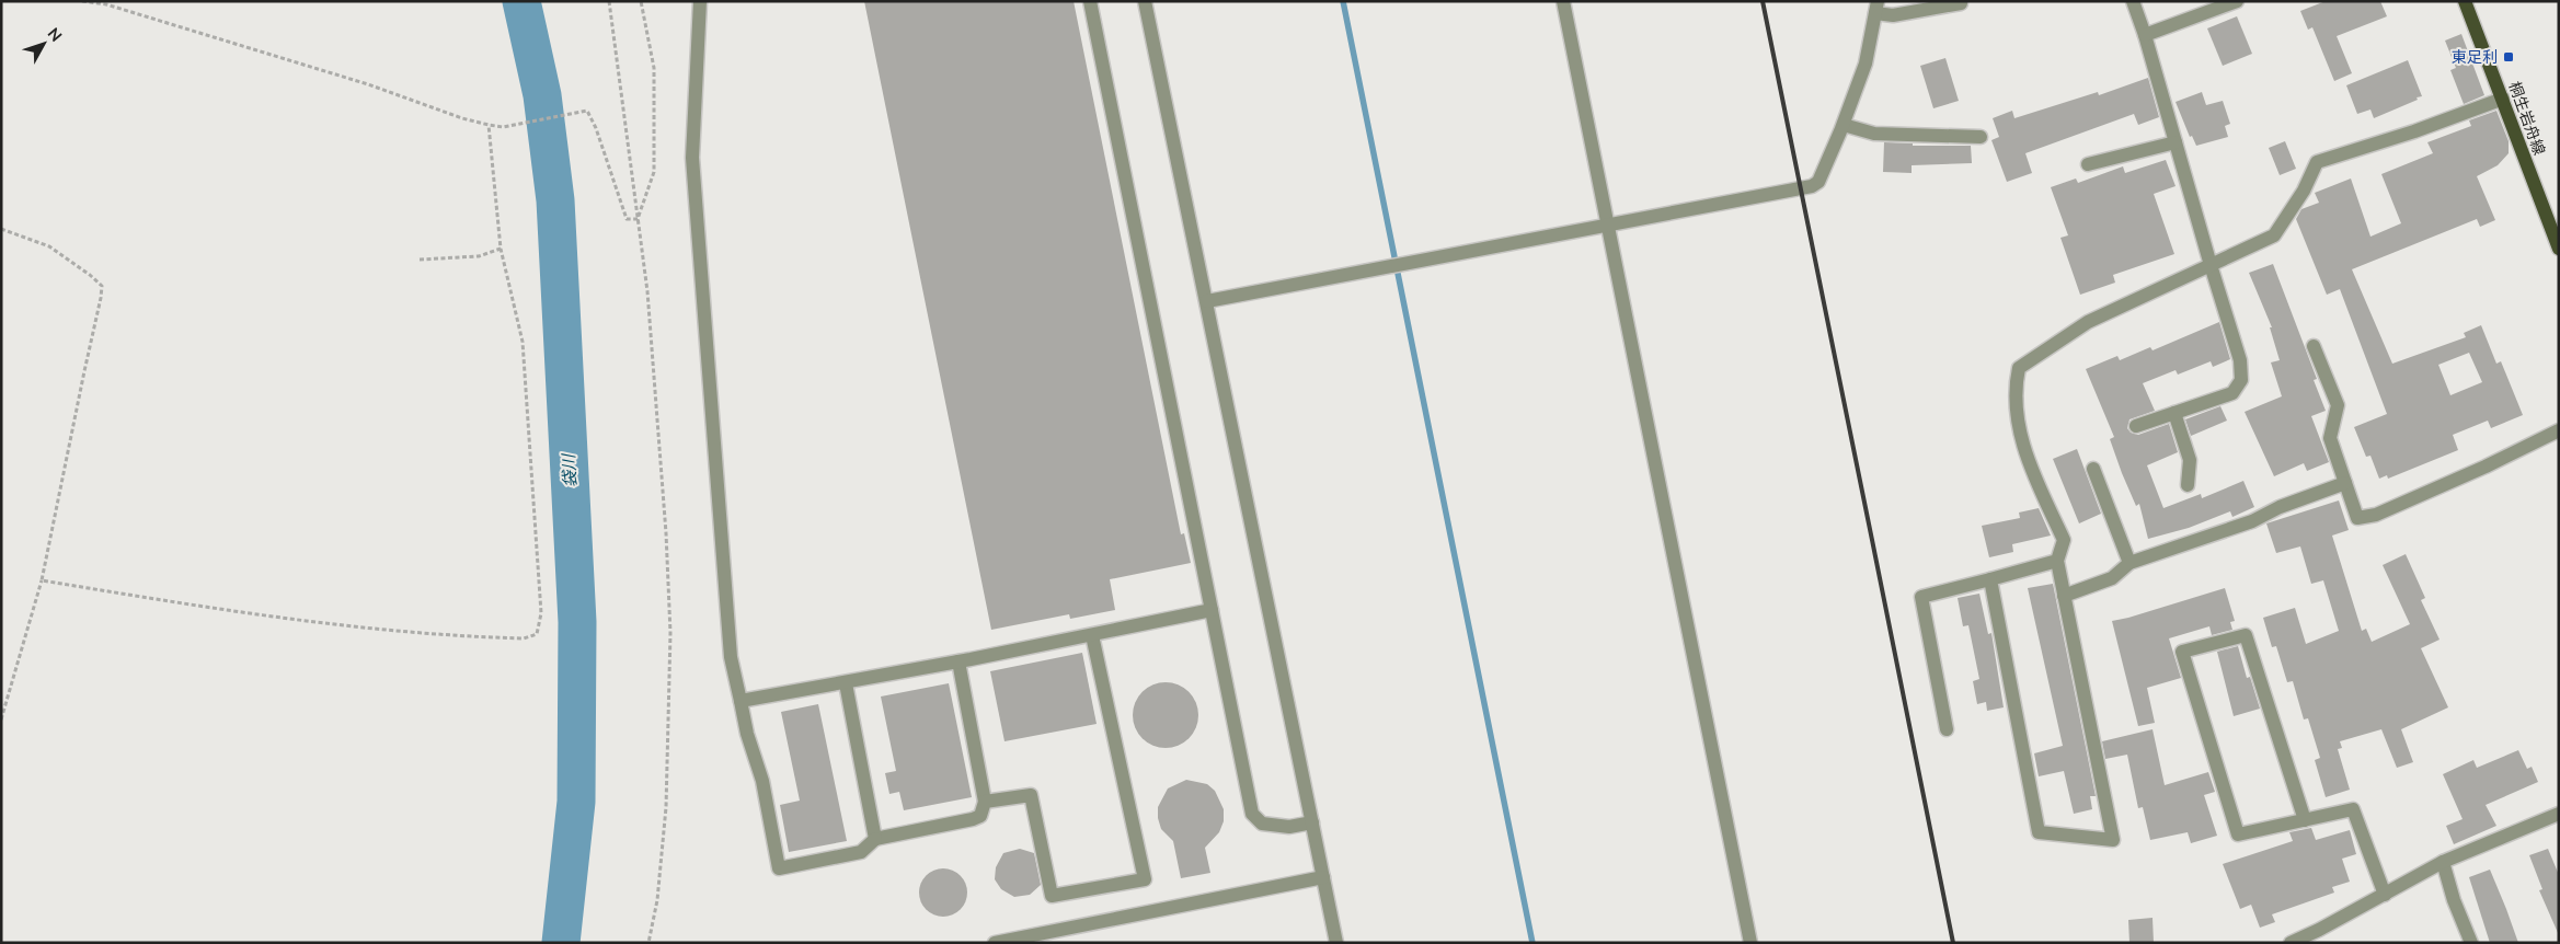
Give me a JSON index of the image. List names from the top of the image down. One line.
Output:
{"streets":{"main road":["桐生岩舟線"]},"water":["袋川"],"places":{"transit":["東足利"]},"north":"top right"}
